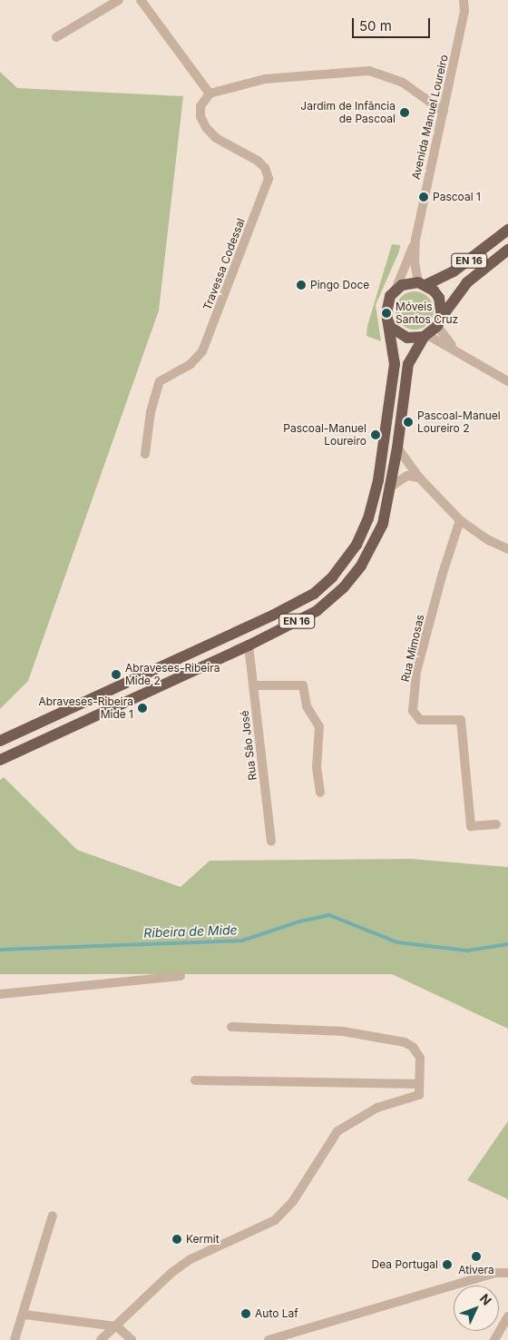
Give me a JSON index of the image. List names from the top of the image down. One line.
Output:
{"streets":{"main road":["EN 16"],"street":["Avenida Manuel Loureiro","Travessa Codessal","Rua Mimosas","Rua São José"]},"crossings":[["Avenida Manuel Loureiro","EN 16"],["EN 16","Rua São José"]],"water":["Ribeira de Mide"],"places":["Jardim de Infância de Pascoal","Pascoal 1","Pingo Doce","Móveis Santos Cruz","Pascoal-Manuel Loureiro 2","Pascoal-Manuel Loureiro","Abraveses-Ribeira Mide 2","Abraveses-Ribeira Mide 1","Kermit","Ativera","Dea Portugal","Auto Laf"],"scale_bar":"50 m","north":"top right"}
